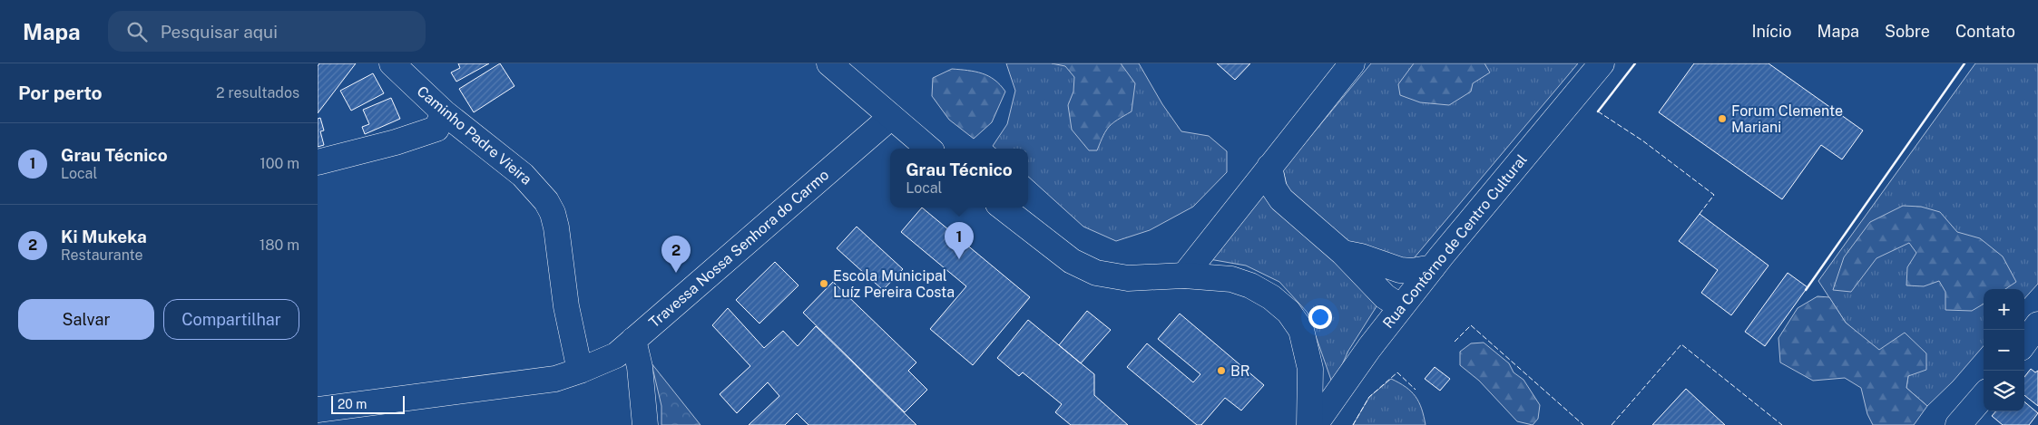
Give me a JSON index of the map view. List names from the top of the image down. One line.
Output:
{"streets":{"street":["Caminho Padre Vieira","Rua Contôrno de Centro Cultural","Travessa Nossa Senhora do Carmo"]},"crossings":[["Caminho Padre Vieira","Travessa Nossa Senhora do Carmo"]],"places":["Forum Clemente Mariani","Escola Municipal Luíz Pereira Costa","BR"],"scale_bar":"20 m","page":{"header":"Mapa","search":"Pesquisar aqui","nav":["Início","Mapa","Sobre","Contato"],"heading":["Por perto","2 resultados"],"list":[{"mark":"1","name":"Grau Técnico","note":"Local","value":"100 m"},{"mark":"2","name":"Ki Mukeka","note":"Restaurante","value":"180 m"}],"popup":["Grau Técnico","Local"],"pins":["1","2"],"buttons":["Salvar","Compartilhar"],"map_buttons":["+","−"],"scale":"20 m"}}
